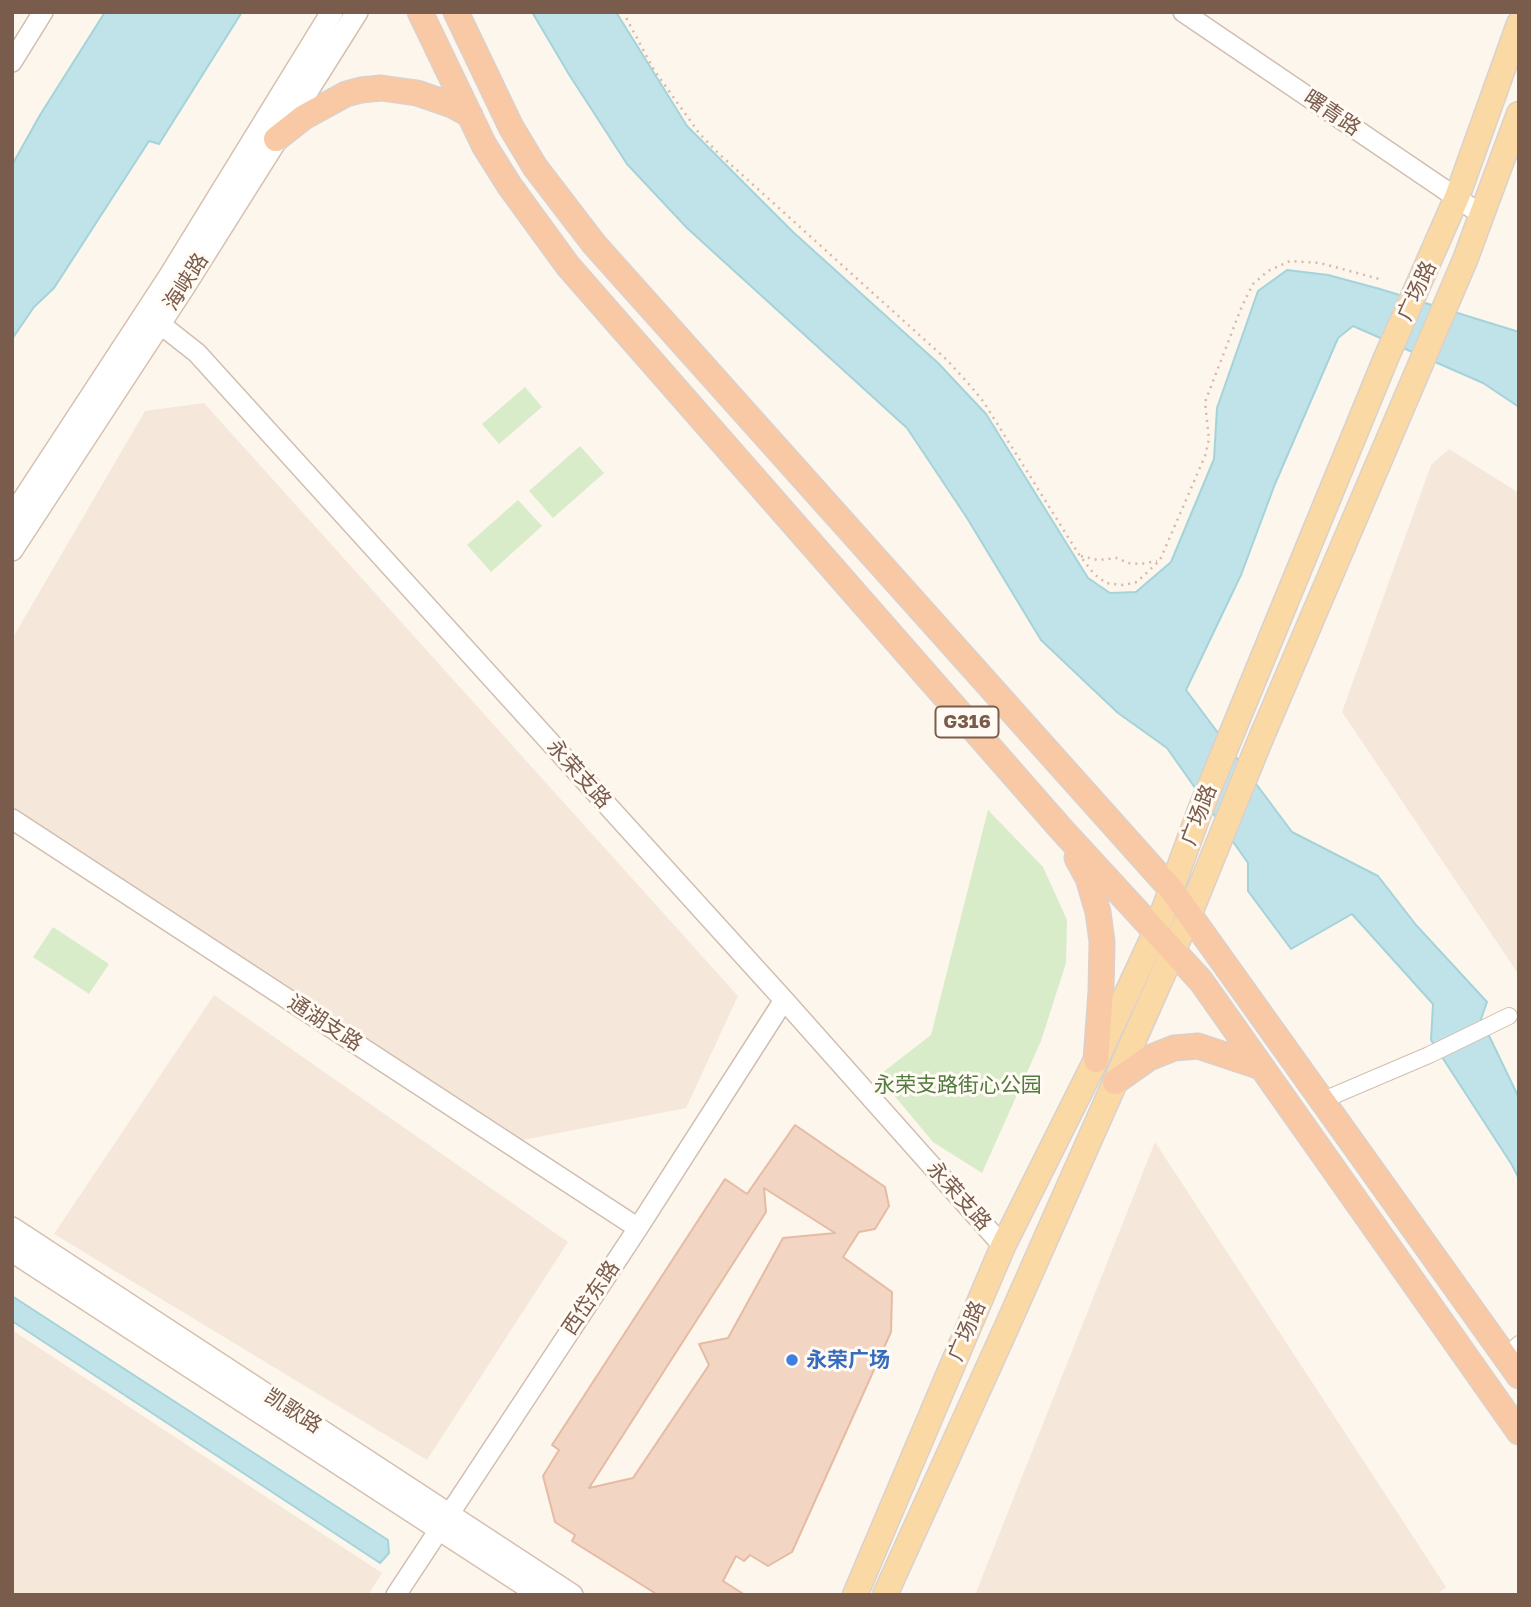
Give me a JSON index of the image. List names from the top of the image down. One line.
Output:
{"streets":{"highway":["G316"],"main road":["海峡路","广场路","凯歌路"],"street":["曙青路","永荣支路","通湖支路","西岱东路"]},"crossings":[["曙青路","广场路"],["海峡路","永荣支路"],["广场路","G316"],["广场路","永荣支路"],["永荣支路","西岱东路"],["通湖支路","西岱东路"],["西岱东路","凯歌路"]],"parks":["永荣支路街心公园"],"places":["永荣广场"]}
